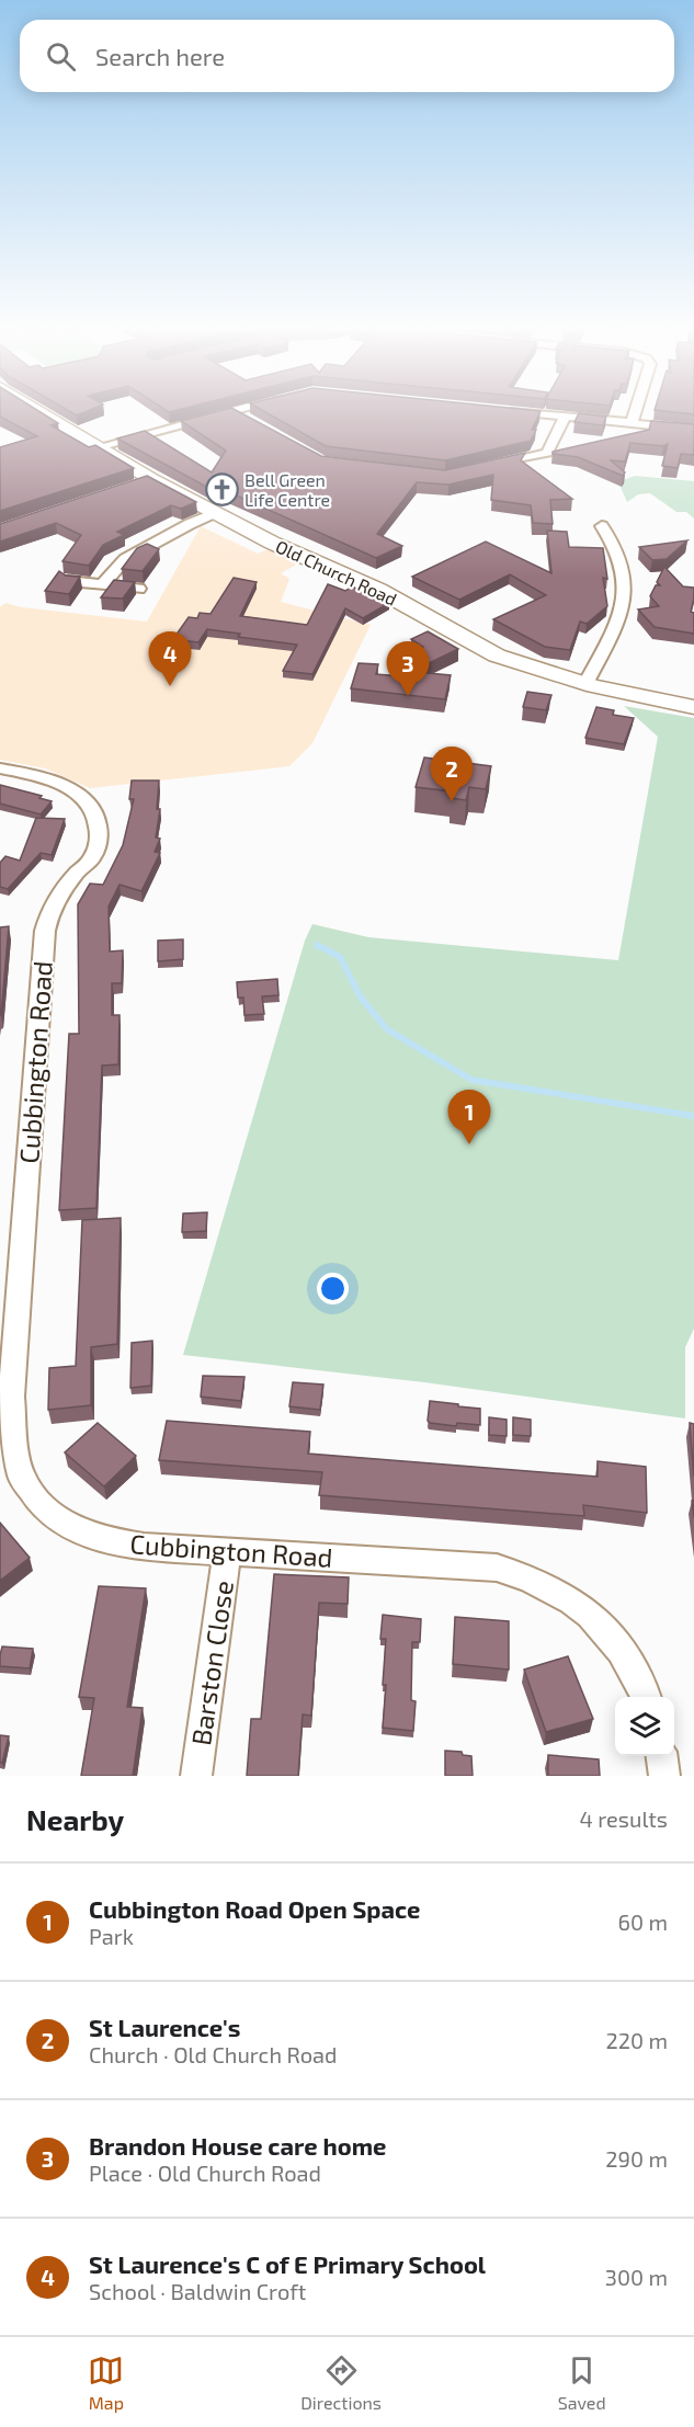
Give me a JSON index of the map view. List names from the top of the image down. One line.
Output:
{"streets":{"main road":["Old Church Road"],"street":["Cubbington Road","Barston Close"]},"crossings":[["Cubbington Road","Barston Close"]],"places":{"church":["Bell Green Life Centre"]},"page":{"search":"Search here","pins":["4","3","2","1"],"heading":["Nearby","4 results"],"list":[{"mark":"1","name":"Cubbington Road Open Space","note":"Park","value":"60 m"},{"mark":"2","name":"St Laurence's","note":"Church · Old Church Road","value":"220 m"},{"mark":"3","name":"Brandon House care home","note":"Place · Old Church Road","value":"290 m"},{"mark":"4","name":"St Laurence's C of E Primary School","note":"School · Baldwin Croft","value":"300 m"}],"nav":["Map","Directions","Saved"]}}
